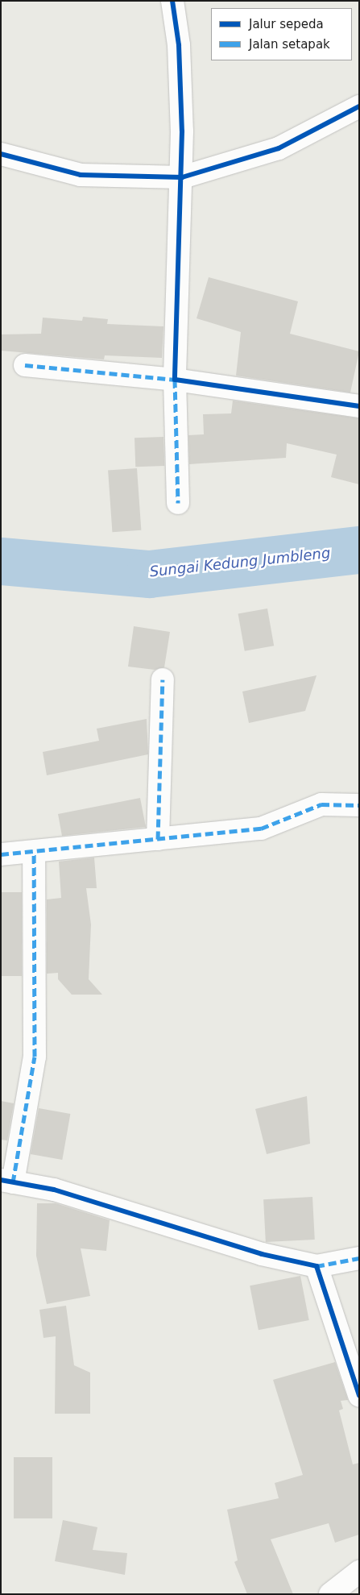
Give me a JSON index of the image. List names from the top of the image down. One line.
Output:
{"water":["Sungai Kedung Jumbleng"],"legend":["Jalur sepeda","Jalan setapak"]}
